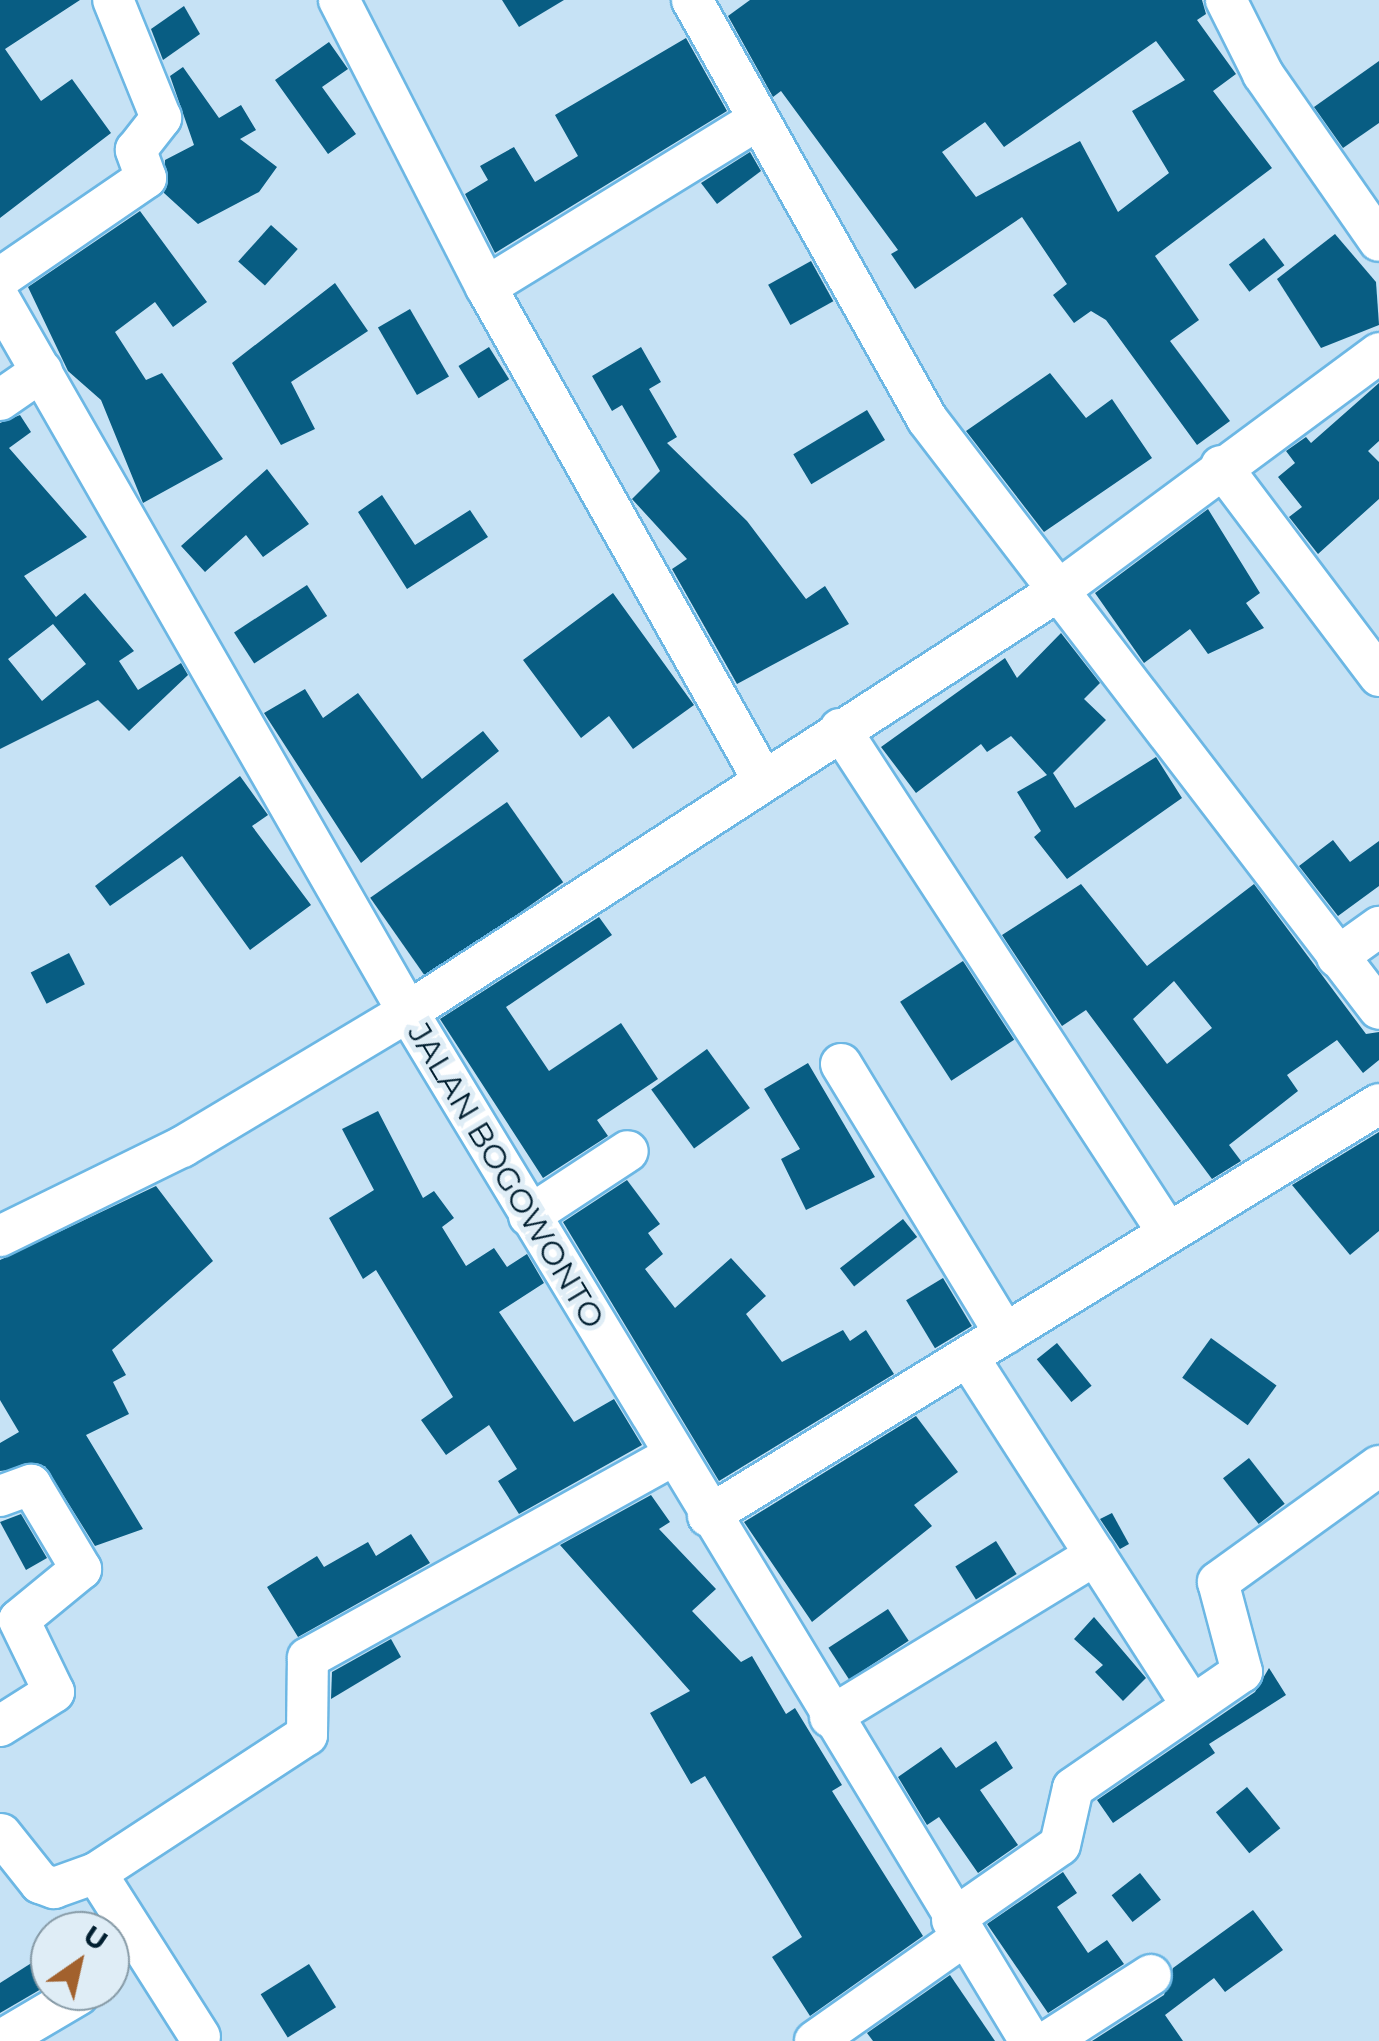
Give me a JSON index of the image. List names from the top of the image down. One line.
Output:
{"streets":{"street":["JALAN BOGOWONTO"]},"north":"top right"}
